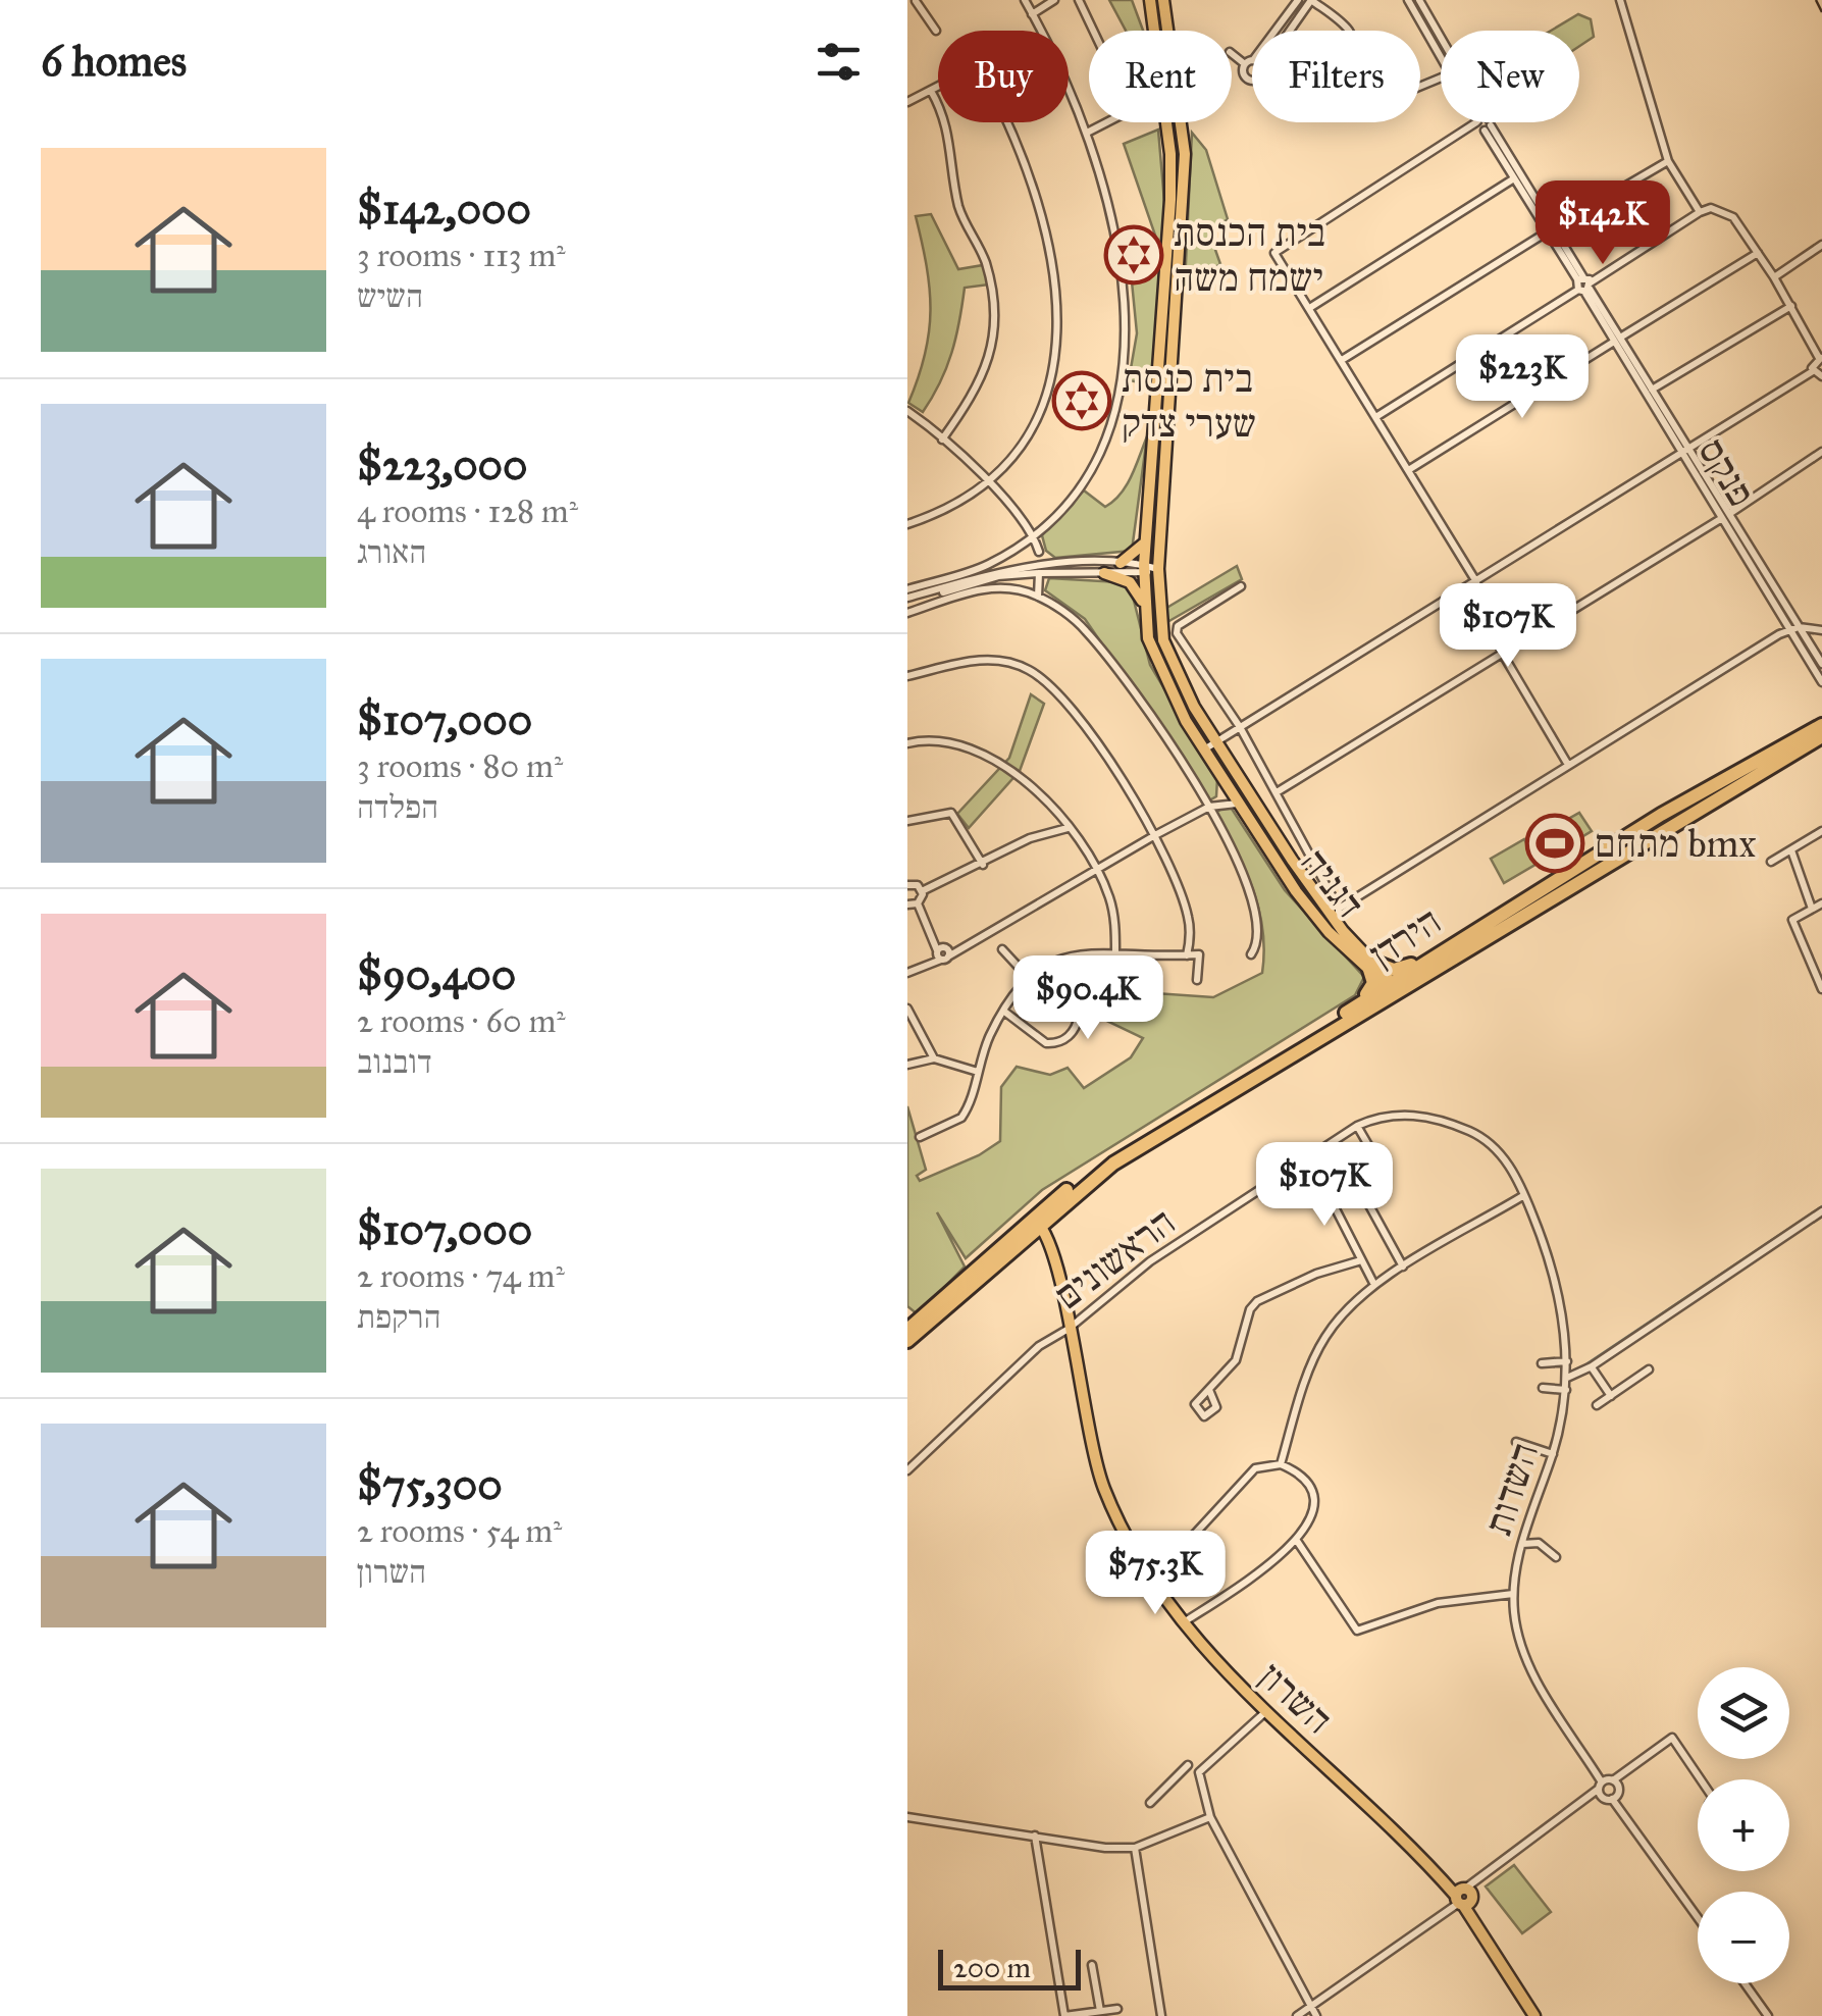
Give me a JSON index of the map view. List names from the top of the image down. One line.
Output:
{"streets":{"highway":["הירדן"],"main road":["דגניה","השרון"],"street":["פנקס","הראשונים","השדות"]},"crossings":[["דגניה","הירדן"],["הירדן","השרון"],["הראשונים","השדות"],["הראשונים","השרון"]],"places":{"synagogue":["בית הכנסת ישמח משה","בית כנסת שערי צדק"],"sports":["מתחם bmx"]},"scale_bar":"200 m","page":{"heading":"6 homes","chip":["Buy","Rent","Filters","New"],"list":[{"name":"$142,000","note":"3 rooms · 113 m² · השיש"},{"name":"$223,000","note":"4 rooms · 128 m² · האורג"},{"name":"$107,000","note":"3 rooms · 80 m² · הפלדה"},{"name":"$90,400","note":"2 rooms · 60 m² · דובנוב"},{"name":"$107,000","note":"2 rooms · 74 m² · הרקפת"},{"name":"$75,300","note":"2 rooms · 54 m² · השרון"}],"price":["$142K","$223K","$107K","$90.4K","$107K","$75.3K"],"map_buttons":["+","−"],"scale":"200 m"}}
